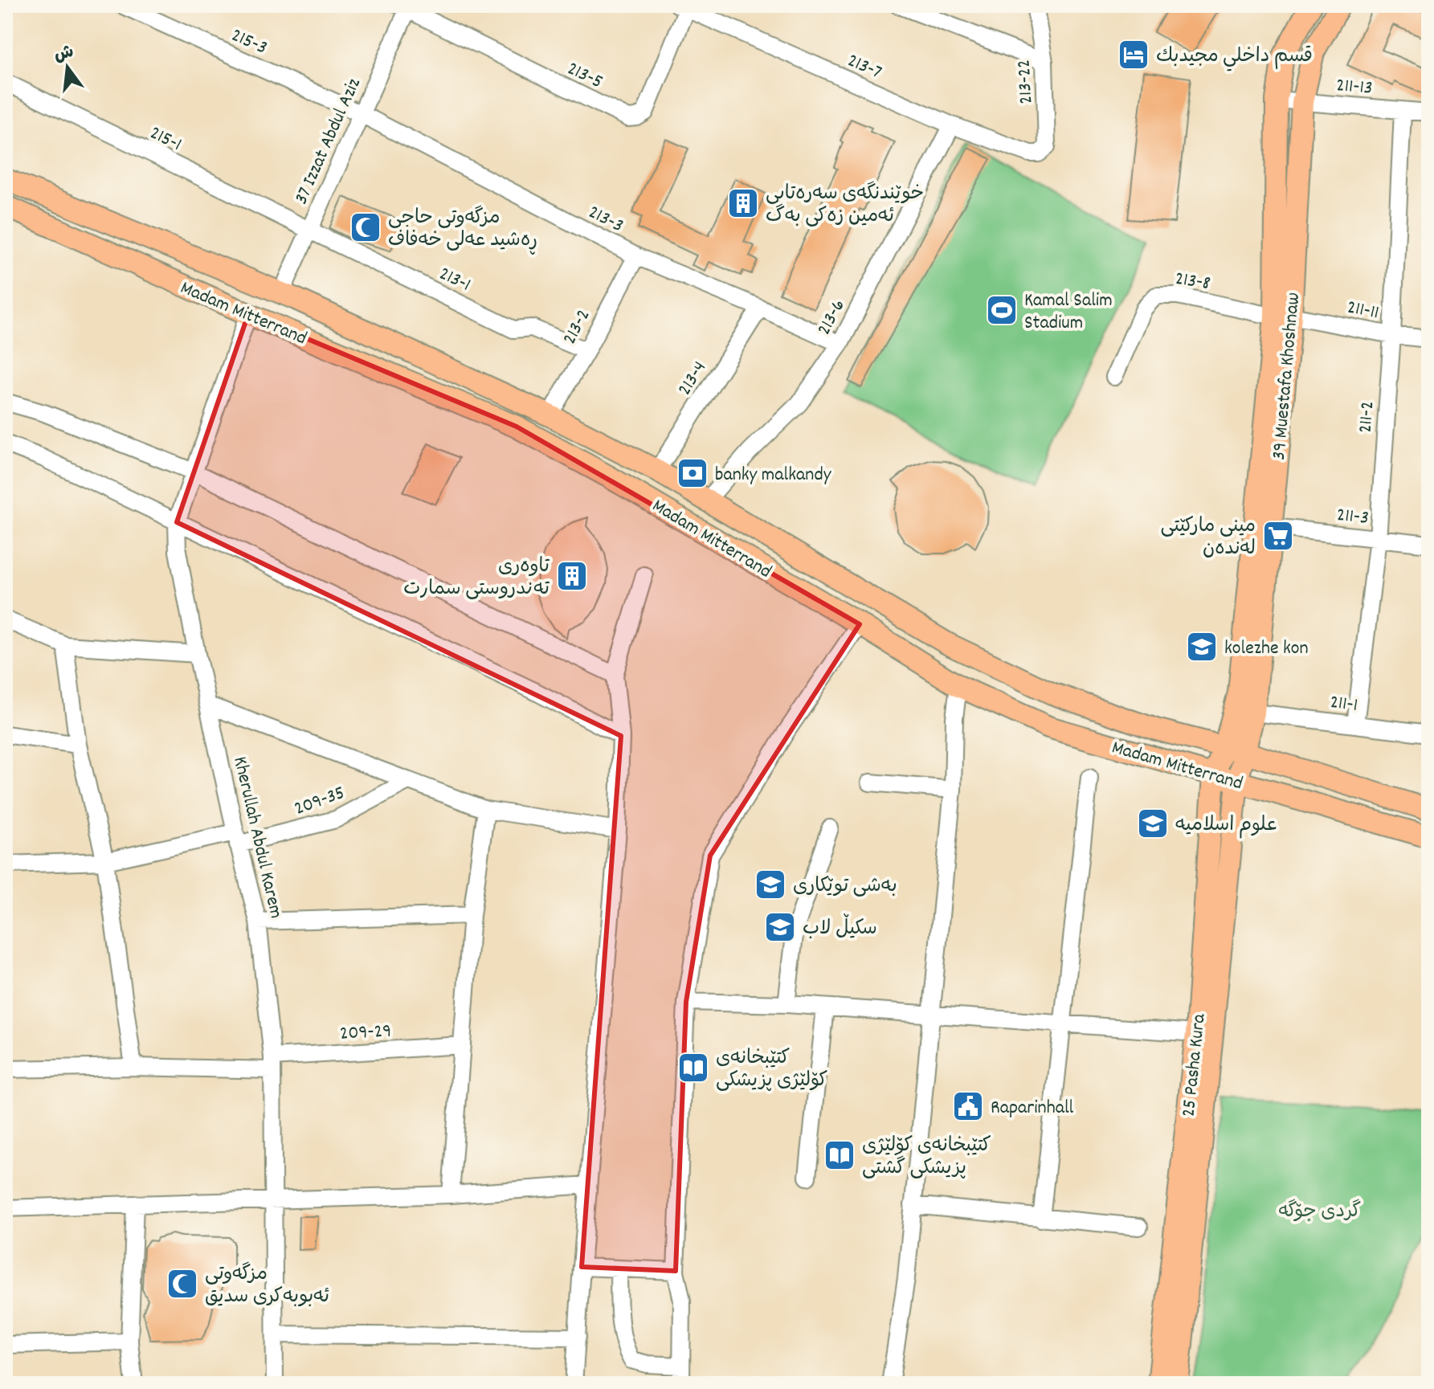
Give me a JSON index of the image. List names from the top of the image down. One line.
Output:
{"streets":{"main road":["Madam Mitterrand","39 Muestafa Khoshnaw","25 Pasha Kura"],"street":["215-3","213-7","213-5","213-22","211-13","215-1","37 Izzat Abdul Aziz","213-3","213-1","213-8","211-11","213-6","213-2","213-4","211-2","211-3","211-1","209-35","Kherullah Abdul Karem","209-29"]},"crossings":[["215-3","37 Izzat Abdul Aziz"],["215-3","213-3"],["213-7","213-5"],["213-7","213-22"],["213-7","213-6"],["213-5","37 Izzat Abdul Aziz"],["211-13","39 Muestafa Khoshnaw"],["211-13","211-2"],["215-1","37 Izzat Abdul Aziz"],["215-1","213-1"],["37 Izzat Abdul Aziz","213-3"],["37 Izzat Abdul Aziz","213-1"],["37 Izzat Abdul Aziz","Madam Mitterrand"],["213-3","213-6"],["213-3","213-2"],["213-3","213-4"],["213-1","213-2"],["213-8","211-11"],["213-8","39 Muestafa Khoshnaw"],["211-11","39 Muestafa Khoshnaw"],["211-11","211-2"],["Madam Mitterrand","213-6"],["Madam Mitterrand","213-2"],["Madam Mitterrand","39 Muestafa Khoshnaw"],["Madam Mitterrand","213-4"],["Madam Mitterrand","Kherullah Abdul Karem"],["Madam Mitterrand","25 Pasha Kura"],["39 Muestafa Khoshnaw","211-3"],["39 Muestafa Khoshnaw","211-1"],["39 Muestafa Khoshnaw","25 Pasha Kura"],["211-2","211-3"],["211-2","211-1"],["209-35","Kherullah Abdul Karem"],["Kherullah Abdul Karem","209-29"]],"parks":["گردی جۆگە"],"places":{"hotel":["قسم داخلي مجيدبك"],"building":["خوێندنگەی سەرەتایی ئەمین زەکی بەگ","تاوەری تەندروستی سمارت"],"mosque":["مزگەوتی حاجی ڕەشید عەلی خەفاف","مزگەوتی ئەبوبەکری سدیق"],"sports":["Kamal Salim Stadium"],"bank":["banky malkandy"],"supermarket":["مینی ماركێتی لە‌ندە‌ن"],"school or university":["kolezhe kon","علوم اسلاميه","بە‌شی توێكاری","سكیڵ لاب"],"library":["كتێبخانە‌ی كۆلێژی پزیشكی","کتێبخانەی کۆلێژی پزیشکی گشتی"],"public building":["Raparinhall"]},"north":"top"}
